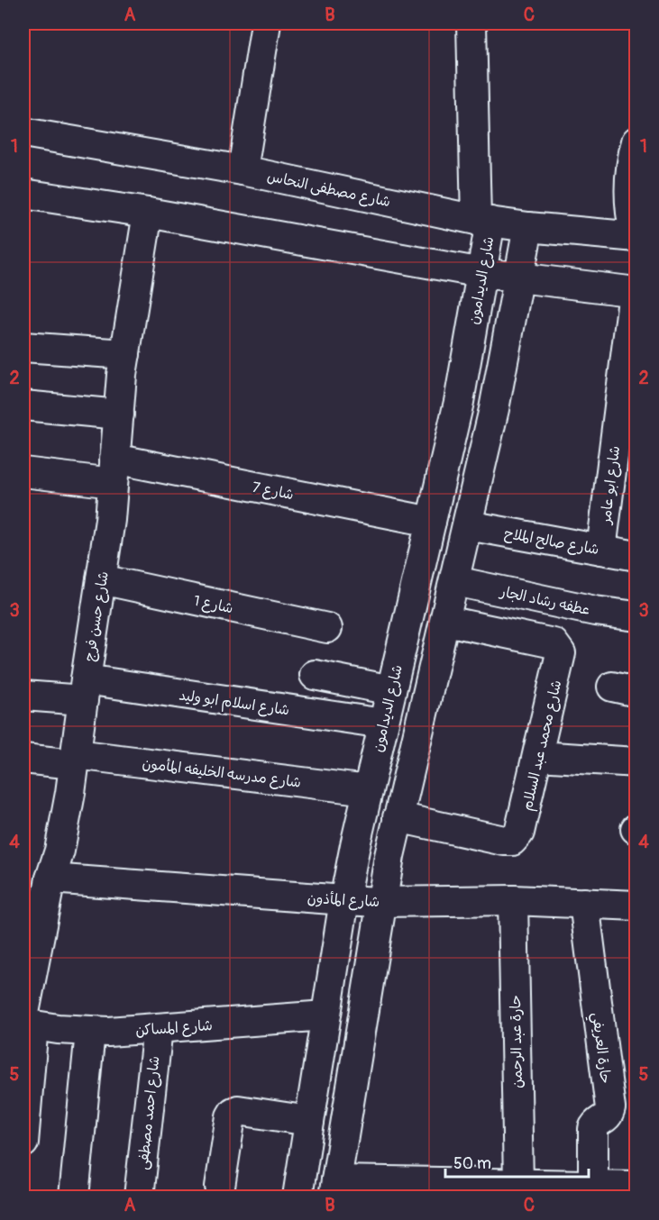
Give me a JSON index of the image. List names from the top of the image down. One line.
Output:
{"streets":{"street":["شارع مصطفى النحاس","شارع الديدامون","شارع ابو عامر","شارع 7","شارع صالح الملاح","عطفه رشاد الجار","شارع 1","شارع حسن فرج","شارع اسلام ابو وليد","شارع محمد عبد السلام","شارع مدرسه الخليفه المأمون","شارع المأذون","شارع المساكن","حارة عبد الرحمن","حارة العريفي","شارع احمد مصطفى"]},"crossings":[["شارع مصطفى النحاس","شارع الديدامون"],["شارع الديدامون","شارع 7"],["شارع الديدامون","شارع اسلام ابو وليد"],["شارع الديدامون","شارع مدرسه الخليفه المأمون"],["شارع الديدامون","شارع المأذون"],["شارع الديدامون","شارع المساكن"],["شارع ابو عامر","شارع صالح الملاح"],["شارع 7","شارع حسن فرج"],["شارع 1","شارع حسن فرج"],["شارع حسن فرج","شارع اسلام ابو وليد"],["شارع حسن فرج","شارع مدرسه الخليفه المأمون"],["شارع حسن فرج","شارع المأذون"],["شارع حسن فرج","شارع المساكن"],["شارع المأذون","حارة عبد الرحمن"],["شارع المأذون","حارة العريفي"],["شارع المساكن","شارع احمد مصطفى"]],"scale_bar":"50 m","grid":{"columns":["A","B","C"],"rows":["1","2","3","4","5"]}}
